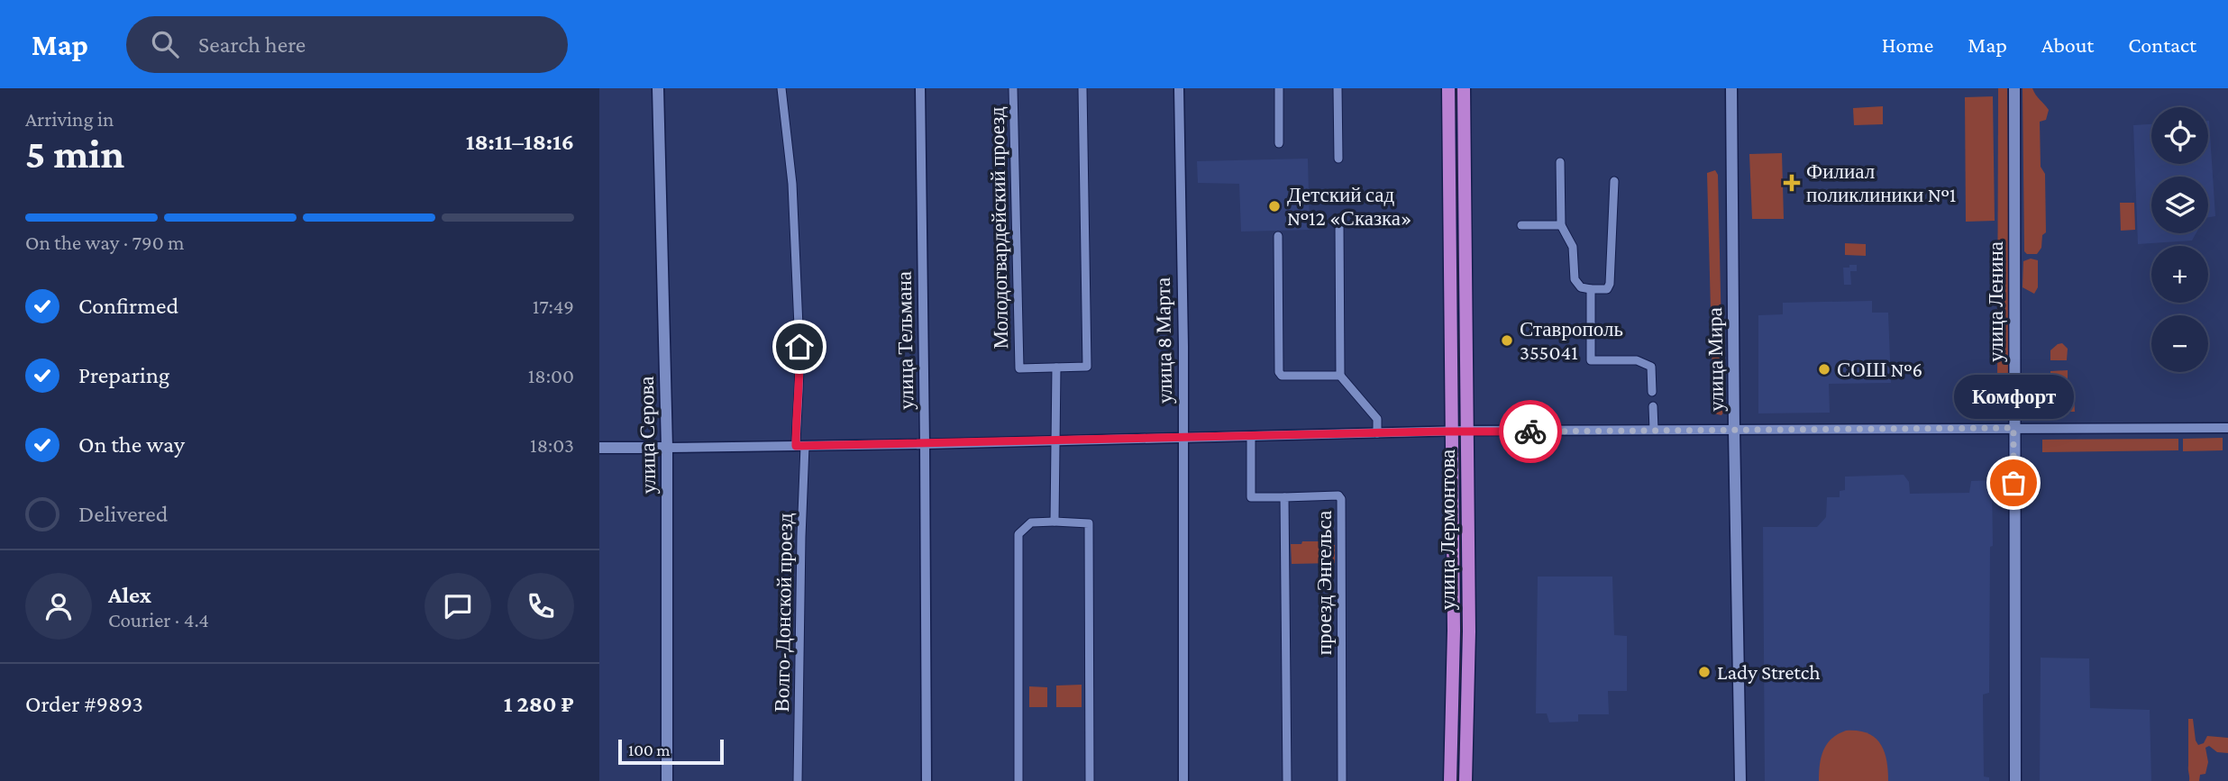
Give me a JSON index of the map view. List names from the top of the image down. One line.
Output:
{"streets":{"main road":["улица Ленина","улица Мира","улица Серова","улица Лермонтова"],"street":["Молодогвардейский проезд","улица Тельмана","улица 8 Марта","проезд Энгельса","Волго-Донской проезд"]},"places":{"health":["Филиал поликлиники №1"],"other":["Детский сад №12 «Сказка»","Ставрополь 355041","СОШ №6","Комфорт","Lady Stretch"]},"scale_bar":"100 m","page":{"header":"Map","search":"Search here","nav":["Home","Map","About","Contact"],"heading":["5 min","Arriving in","18:11–18:16"],"panel":["Alex","Courier · 4.4","Order #9893","1 280 ₽"],"map_buttons":["+","−"],"bar":"On the way · 790 m","list":[["Confirmed","17:49"],["Preparing","18:00"],["On the way","18:03"],"Delivered"],"bubble":"Комфорт","scale":"100 m"}}
